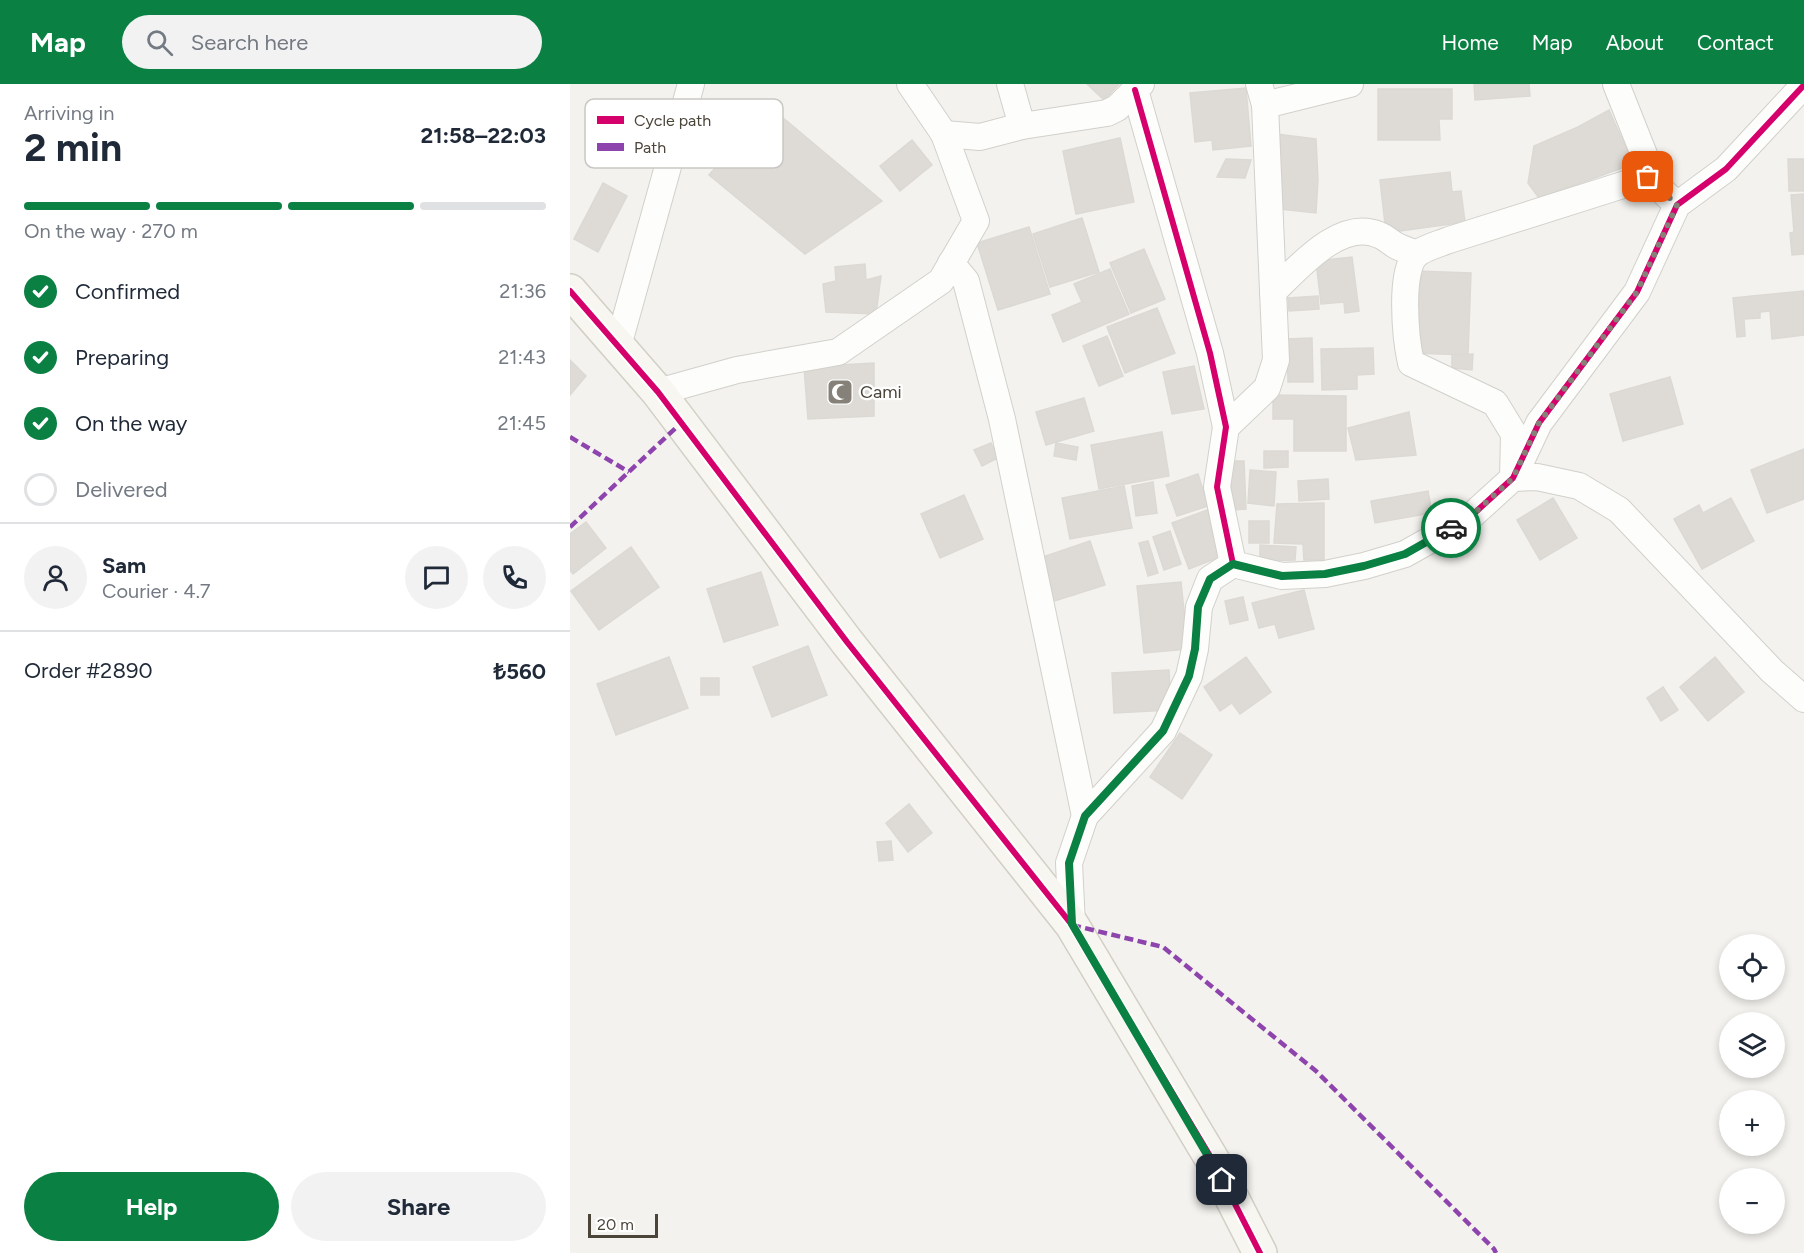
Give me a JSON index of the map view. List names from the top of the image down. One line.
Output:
{"places":{"mosque":["Cami"]},"legend":["Cycle path","Path"],"scale_bar":"20 m","page":{"header":"Map","search":"Search here","nav":["Home","Map","About","Contact"],"heading":["2 min","Arriving in","21:58–22:03"],"panel":["Sam","Courier · 4.7","Order #2890","₺560"],"bar":"On the way · 270 m","list":[["Confirmed","21:36"],["Preparing","21:43"],["On the way","21:45"],"Delivered"],"map_buttons":["+","−"],"buttons":["Help","Share"],"scale":"20 m"}}
